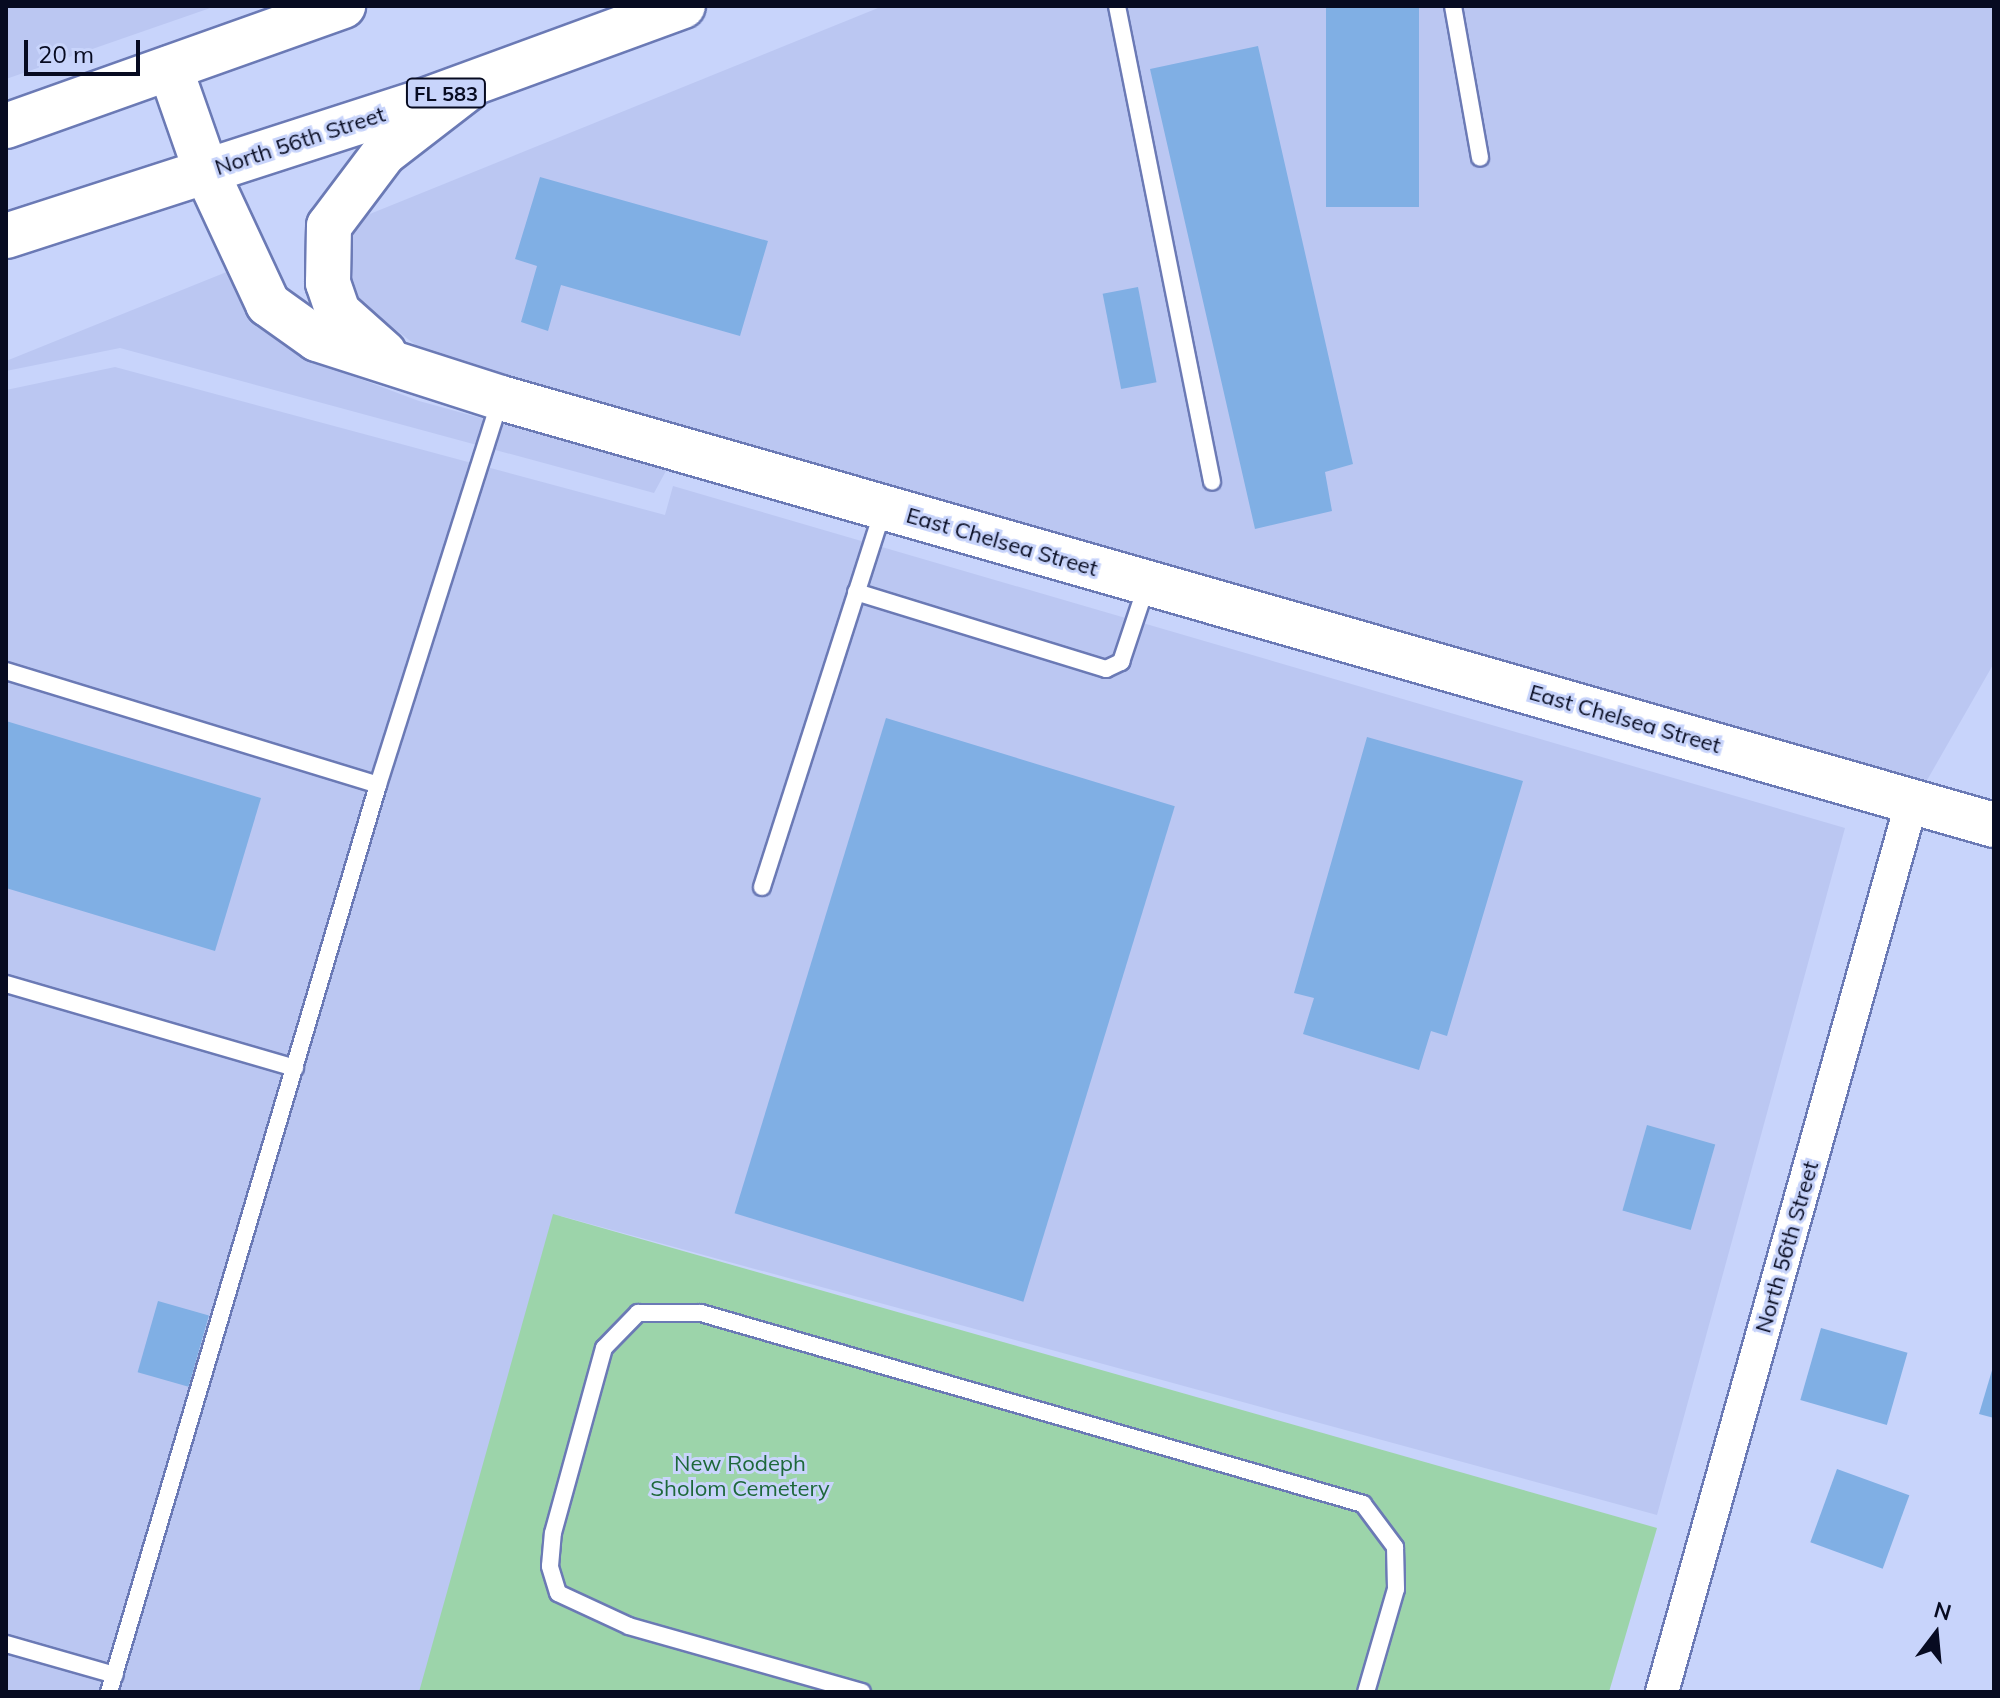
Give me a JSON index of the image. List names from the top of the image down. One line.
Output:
{"streets":{"street":["FL 583","North 56th Street","East Chelsea Street"]},"crossings":[["North 56th Street","East Chelsea Street"]],"parks":["New Rodeph Sholom Cemetery"],"scale_bar":"20 m","north":"top"}
